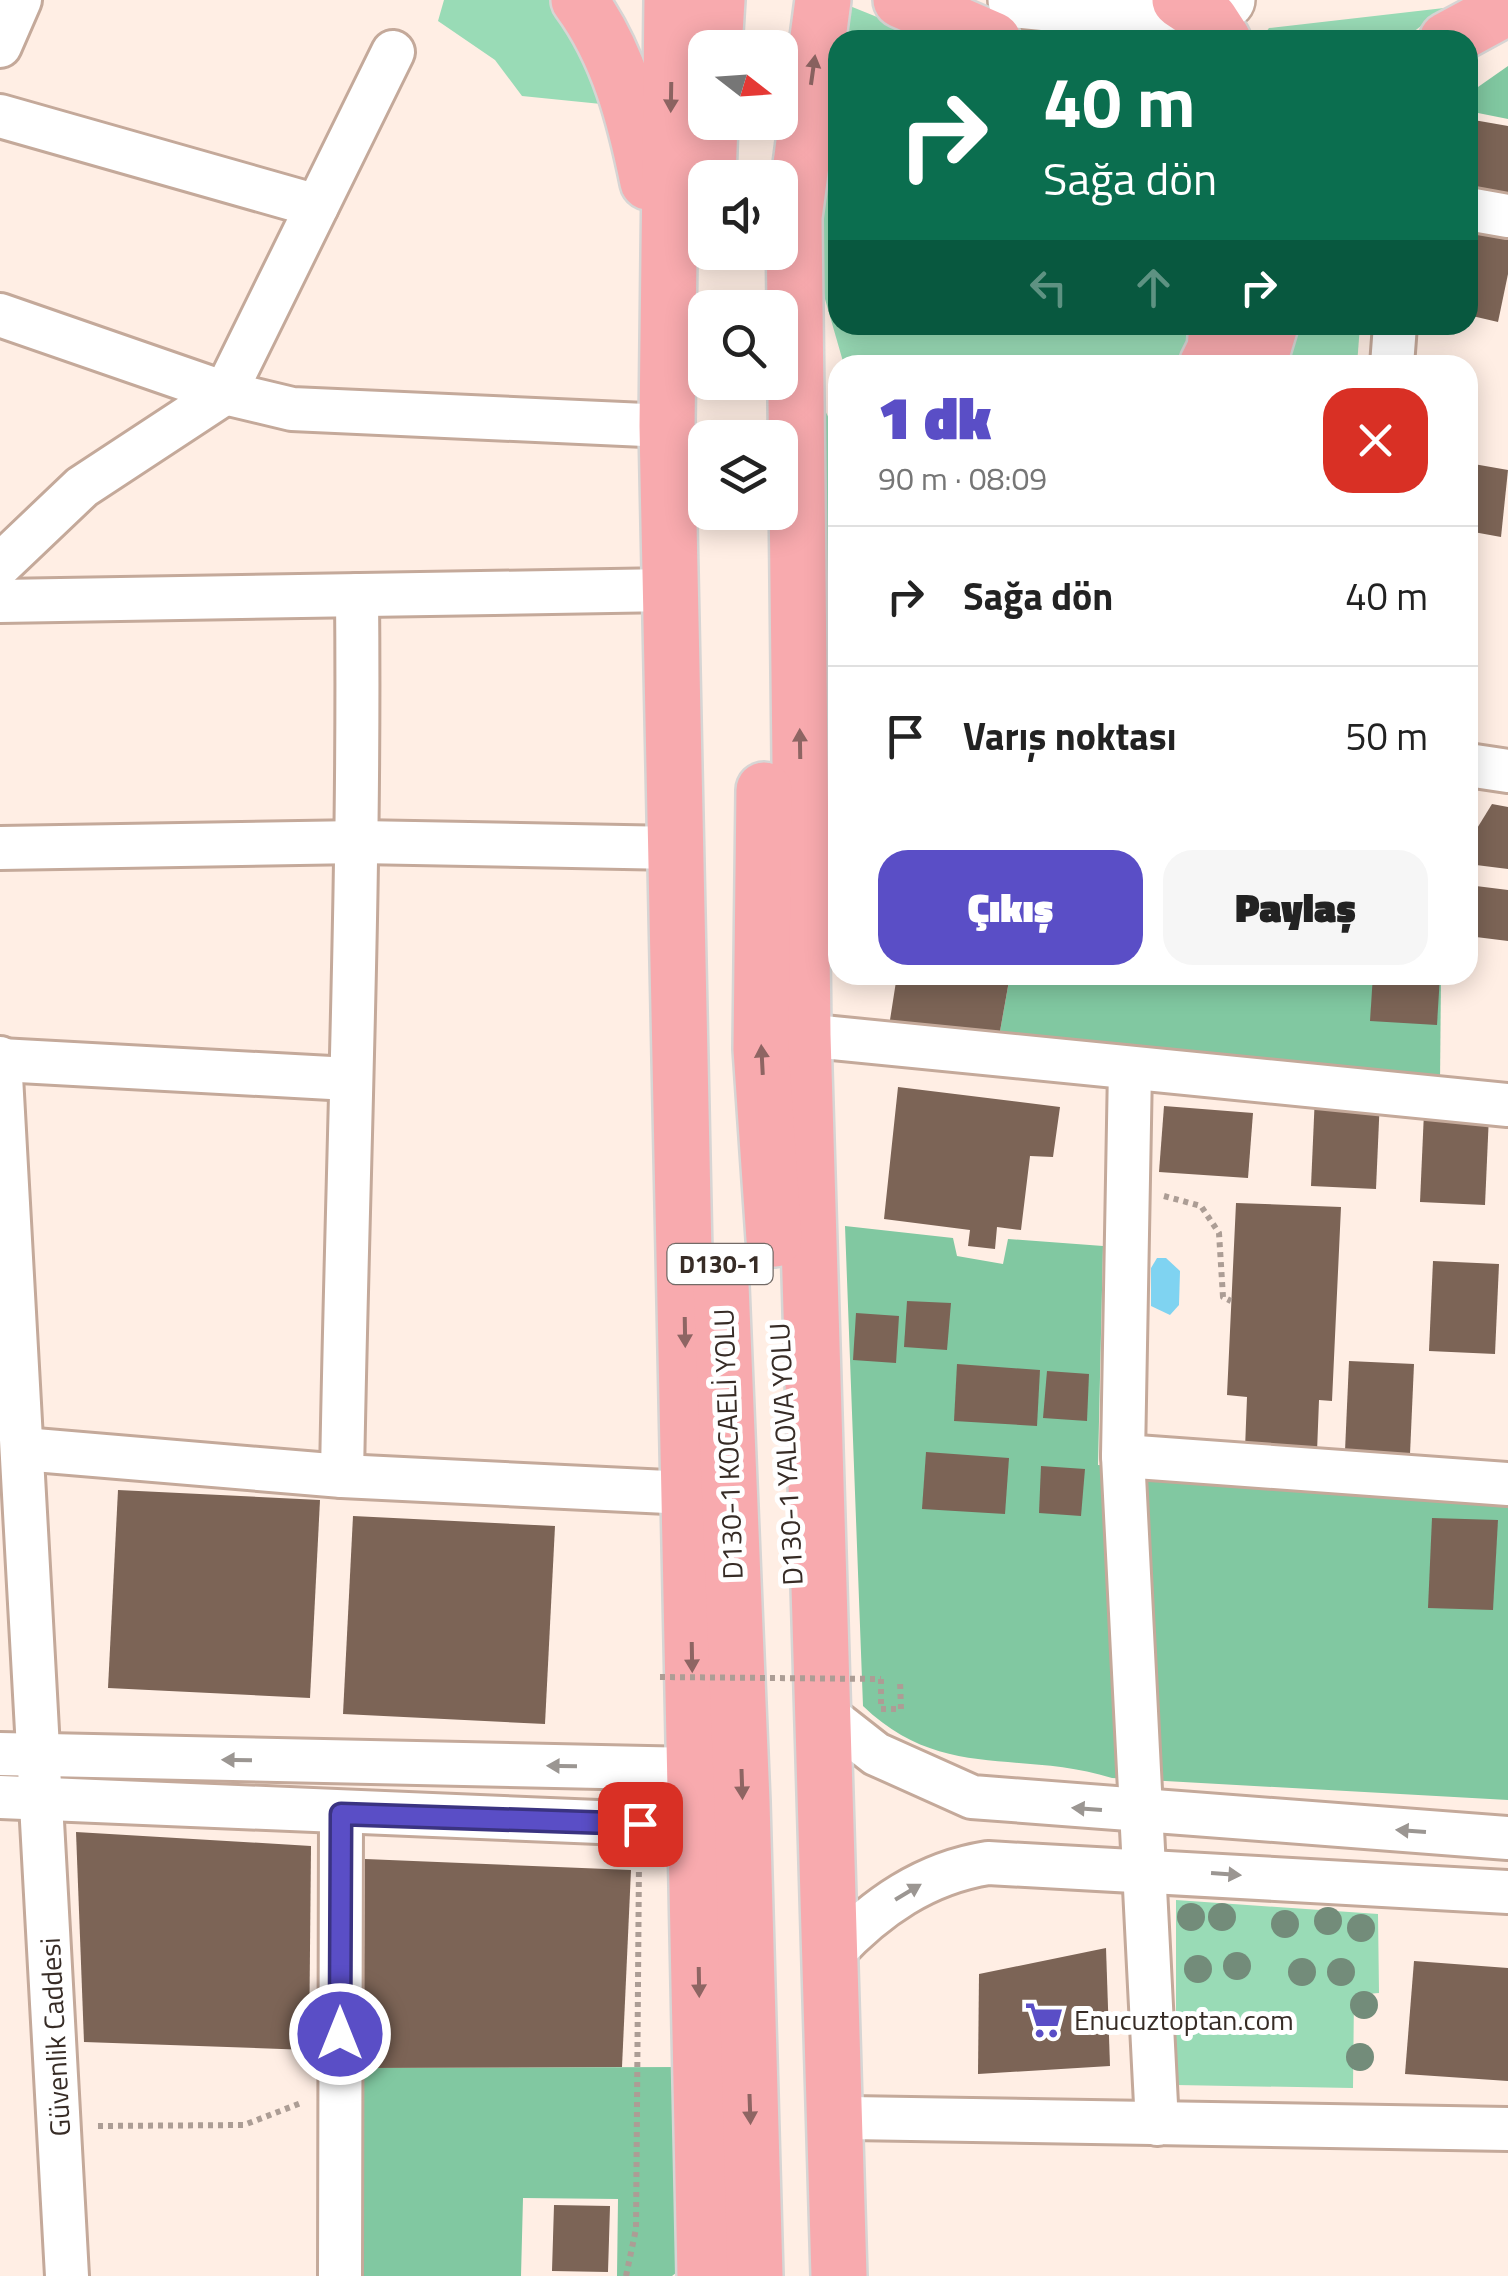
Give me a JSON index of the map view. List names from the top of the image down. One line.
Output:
{"streets":{"highway":["D130-1","D130-1 KOCAELİ YOLU","D130-1 YALOVA YOLU"],"street":["Güvenlik Caddesi"]},"places":{"supermarket":["Enucuztoptan.com"]},"north":"right","page":{"turn":["40 m","Sağa dön"],"heading":["1 dk","90 m · 08:09"],"list":[{"name":"Sağa dön","value":"40 m"},{"name":"Varış noktası","value":"50 m"}],"buttons":["Çıkış","Paylaş"]}}
